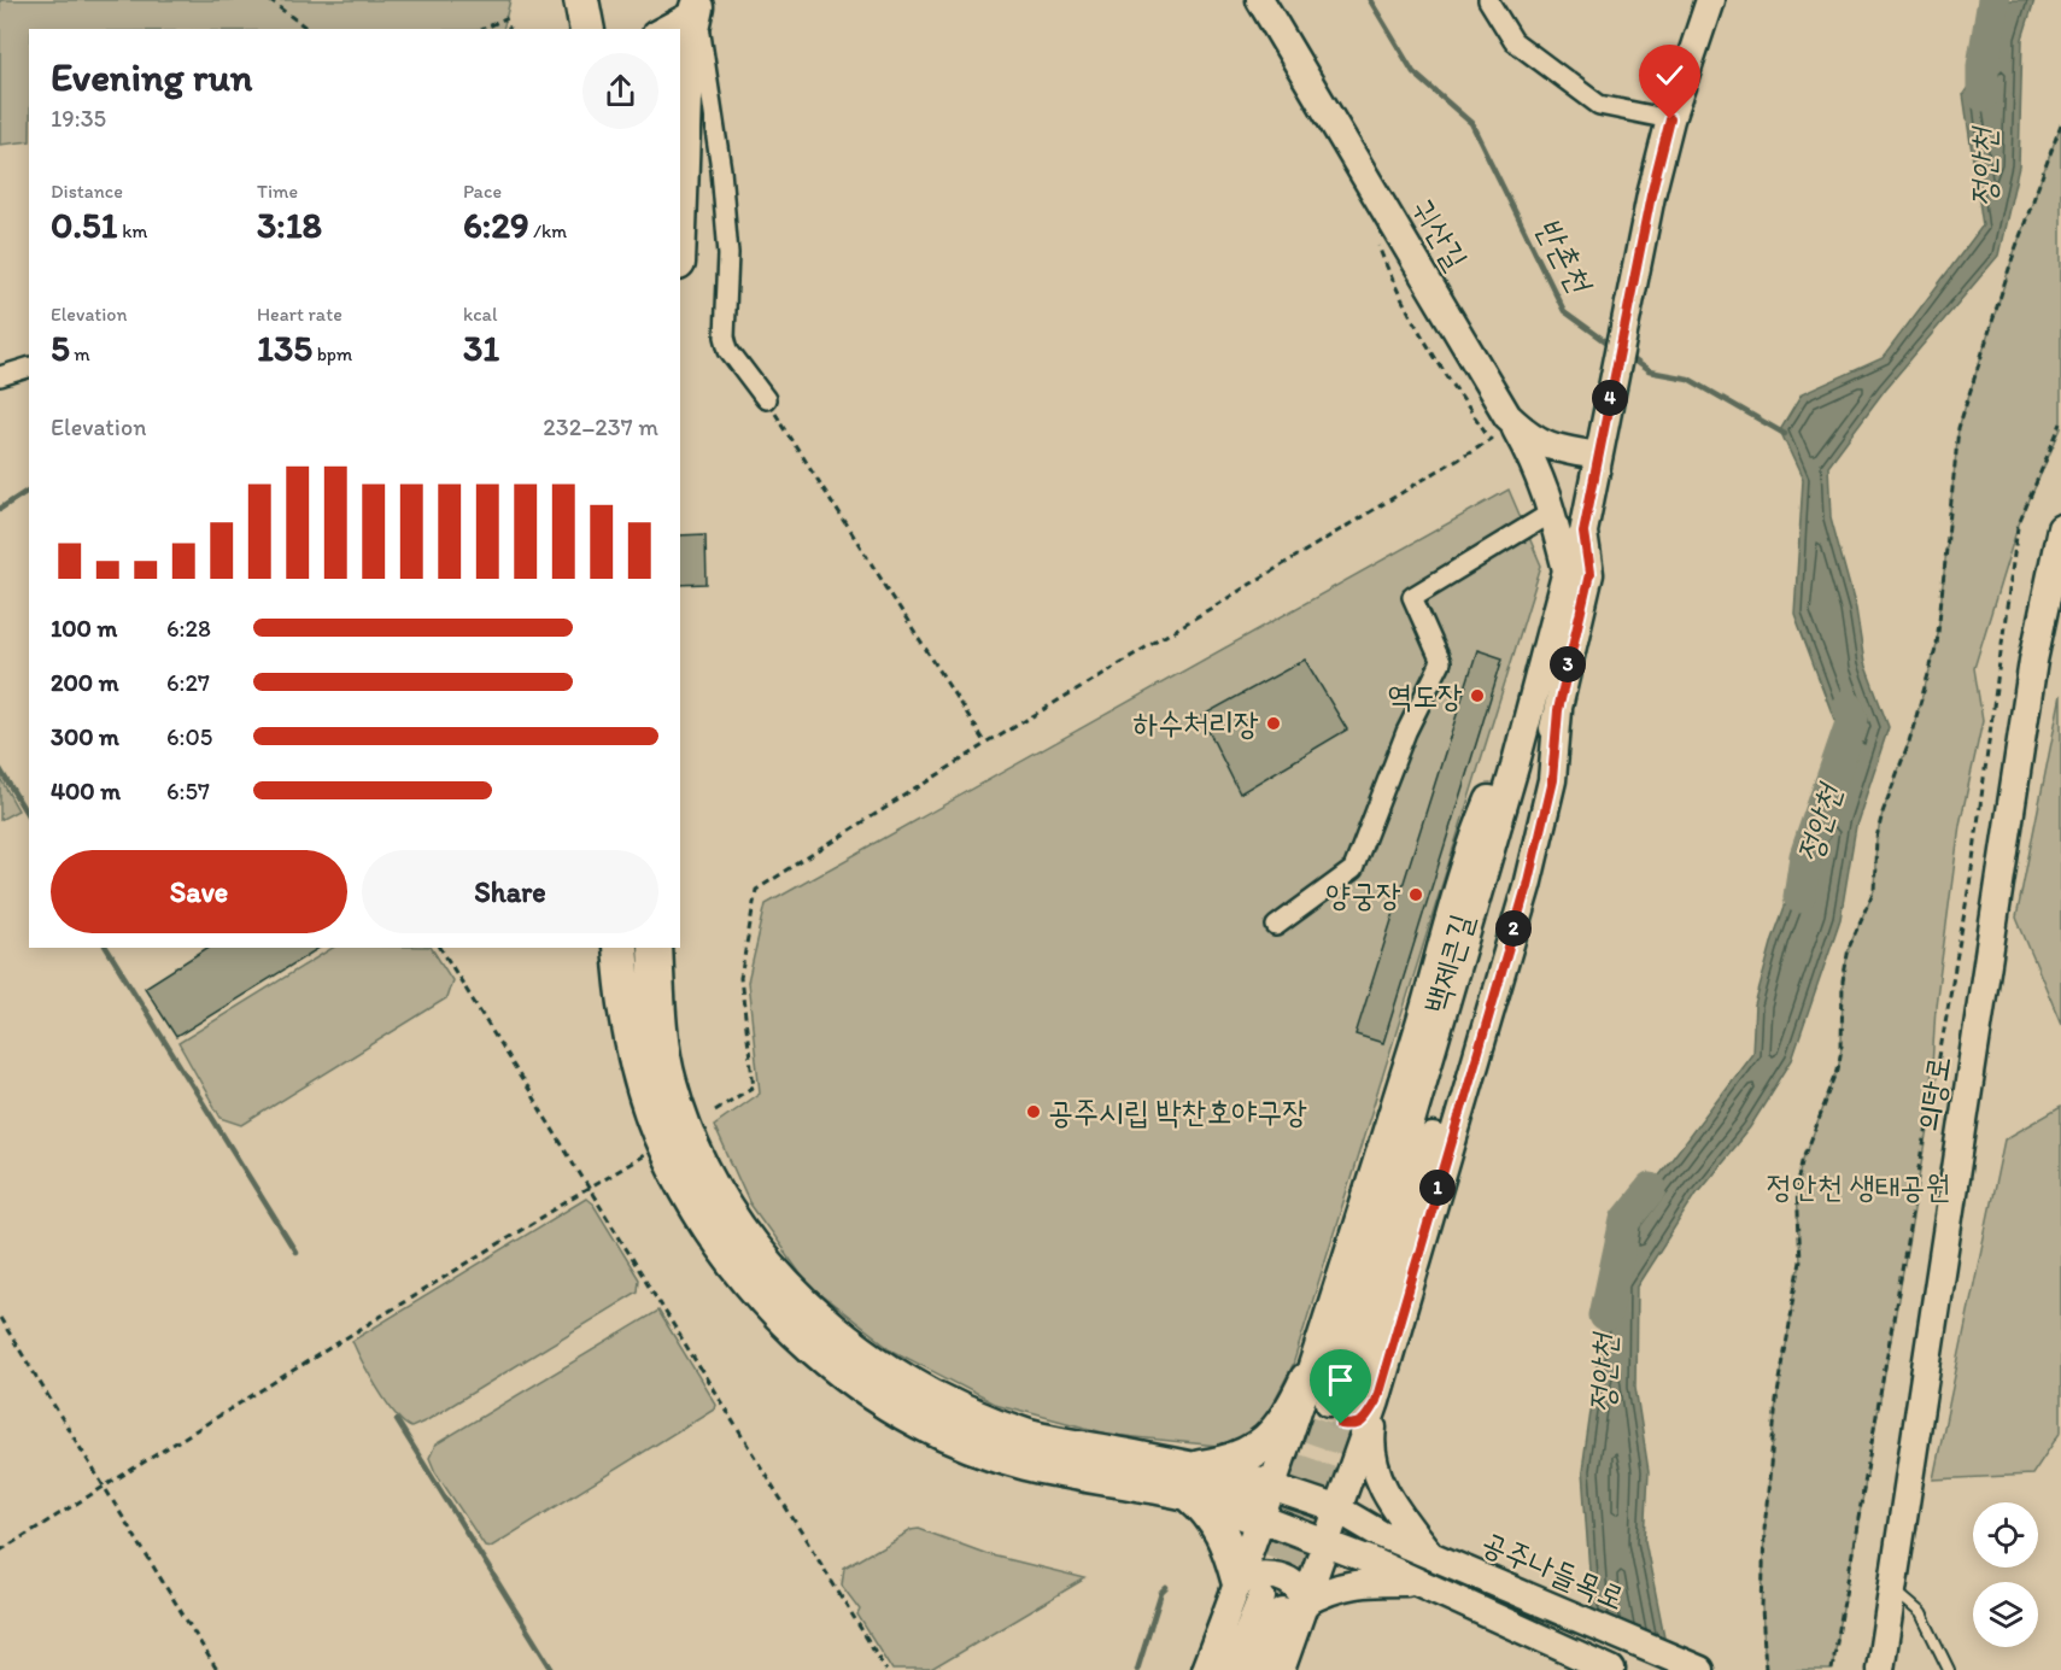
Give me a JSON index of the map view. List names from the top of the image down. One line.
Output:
{"streets":{"main road":["귀산길","백제큰길","의당로","공주나들목로"]},"crossings":[["귀산길","백제큰길"]],"water":["정안천","반촌천"],"parks":["정안천 생태공원"],"places":["역도장","하수처리장","양궁장","공주시립 박찬호야구장"],"page":{"heading":["Evening run","19:35"],"stats":[["Distance","0.51 km"],["Time","3:18"],["Pace","6:29 /km"],["Elevation","5 m"],["Heart rate","135 bpm"],["kcal","31"]],"pins":["4","3","2","1"],"chart":["Elevation","232–237 m"],"list":[{"name":"100 m","note":"6:28"},{"name":"200 m","note":"6:27"},{"name":"300 m","note":"6:05"},{"name":"400 m","note":"6:57"}],"buttons":["Save","Share"]}}
